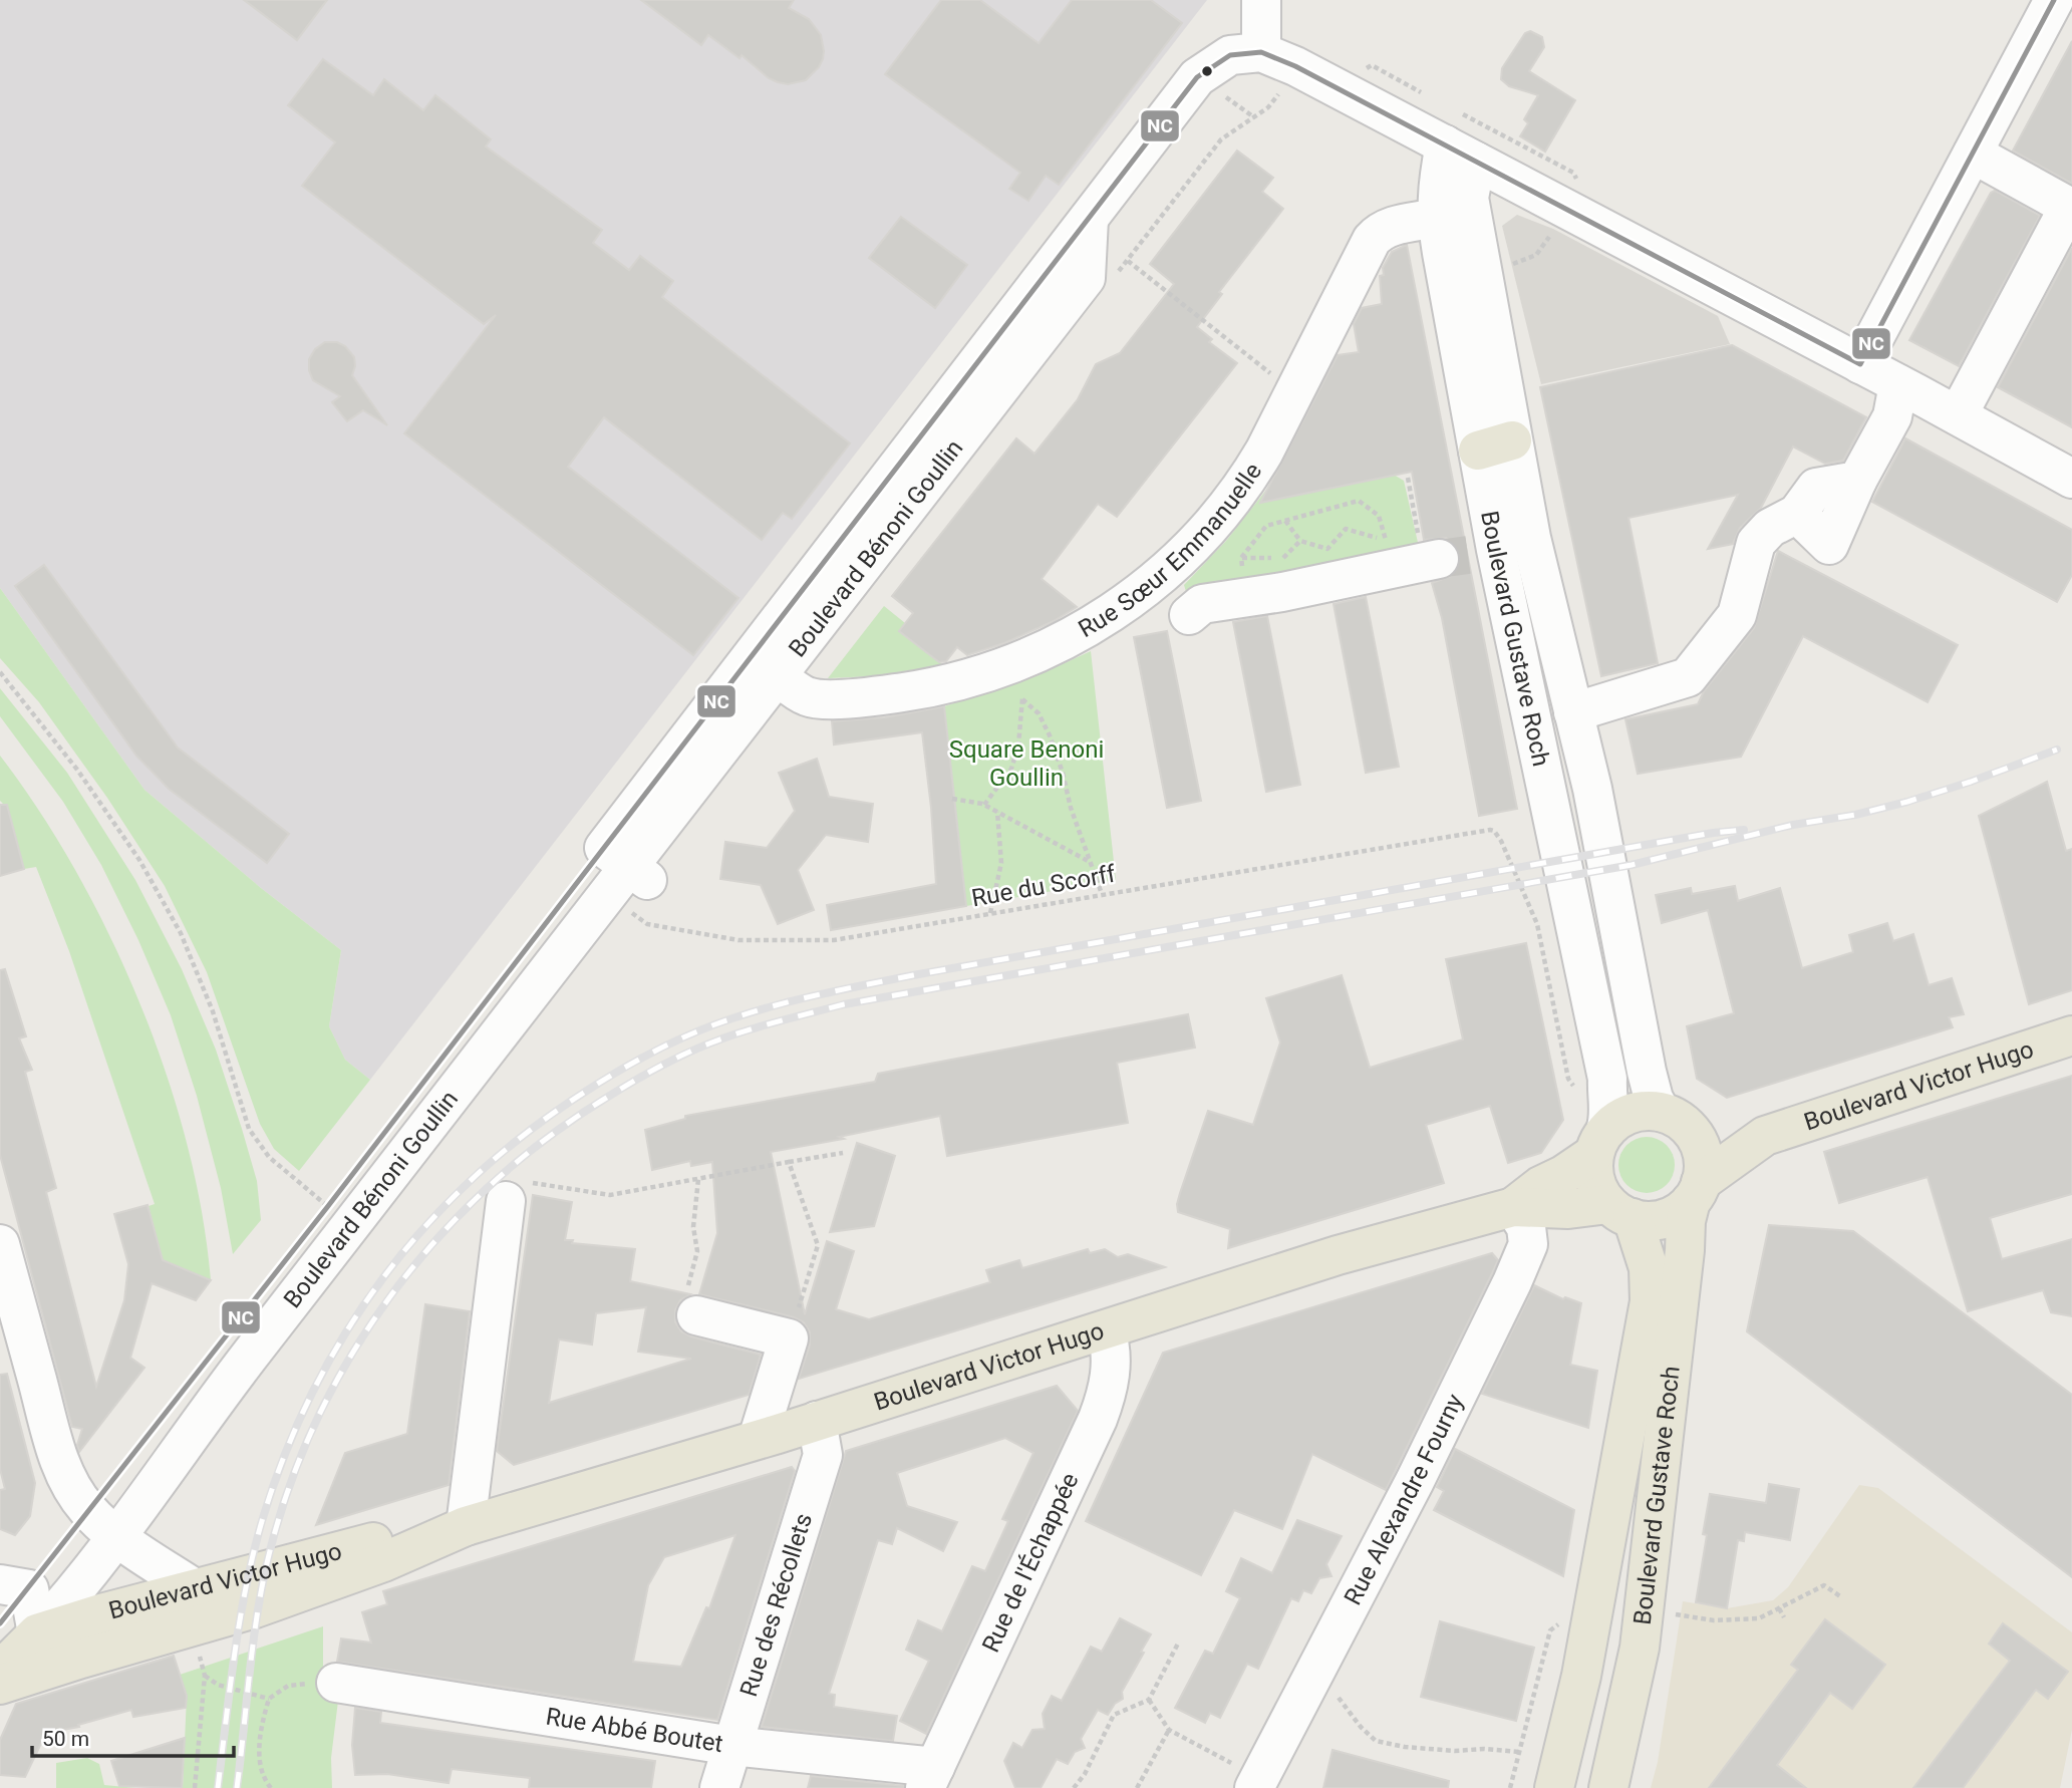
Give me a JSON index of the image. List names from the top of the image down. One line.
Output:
{"streets":{"main road":["Boulevard Gustave Roch","Boulevard Victor Hugo"],"street":["Rue Sœur Emmanuelle","Boulevard Bénoni Goullin","Rue Alexandre Fourny","Rue de l'Échappée","Rue des Récollets","Rue Abbé Boutet"],"path":["Rue du Scorff"]},"crossings":[["Rue Sœur Emmanuelle","Boulevard Bénoni Goullin"],["Rue Sœur Emmanuelle","Boulevard Gustave Roch"],["Boulevard Bénoni Goullin","Rue du Scorff"],["Boulevard Bénoni Goullin","Boulevard Victor Hugo"],["Boulevard Gustave Roch","Boulevard Victor Hugo"],["Boulevard Victor Hugo","Rue Alexandre Fourny"],["Boulevard Victor Hugo","Rue de l'Échappée"],["Boulevard Victor Hugo","Rue des Récollets"],["Rue de l'Échappée","Rue Abbé Boutet"],["Rue des Récollets","Rue Abbé Boutet"]],"parks":["Square Benoni Goullin"],"lines":["transit line NC"],"scale_bar":"50 m"}
